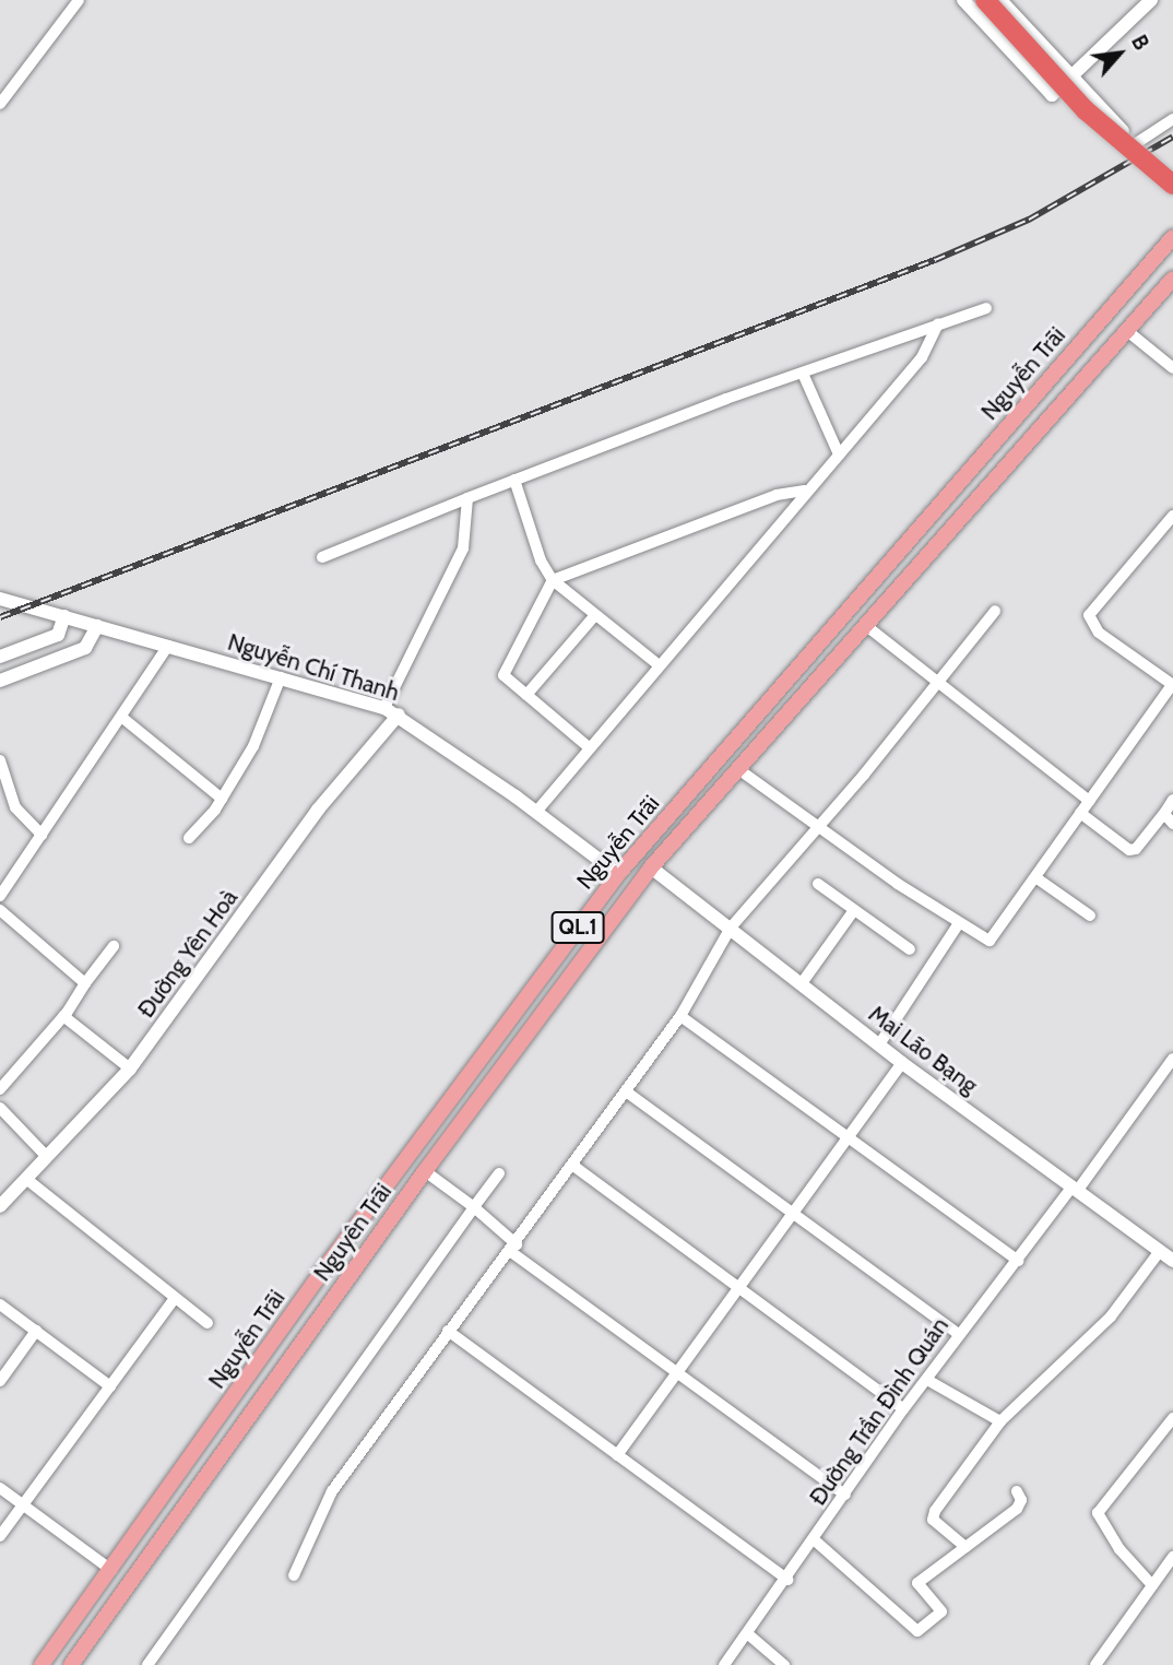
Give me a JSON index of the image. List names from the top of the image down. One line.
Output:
{"streets":{"main road":["Nguyễn Trãi","QL.1","Nguyên Trãi"],"street":["Nguyễn Chí Thanh","Đường Yên Hoà","Mai Lão Bạng","Đường Trần Đình Quán"]},"crossings":[["Nguyễn Trãi","Nguyễn Chí Thanh"],["Nguyễn Trãi","Mai Lão Bạng"],["Nguyễn Trãi","Nguyên Trãi"],["Nguyễn Chí Thanh","Đường Yên Hoà"],["Mai Lão Bạng","Nguyên Trãi"],["Mai Lão Bạng","Đường Trần Đình Quán"]],"north":"top right"}
